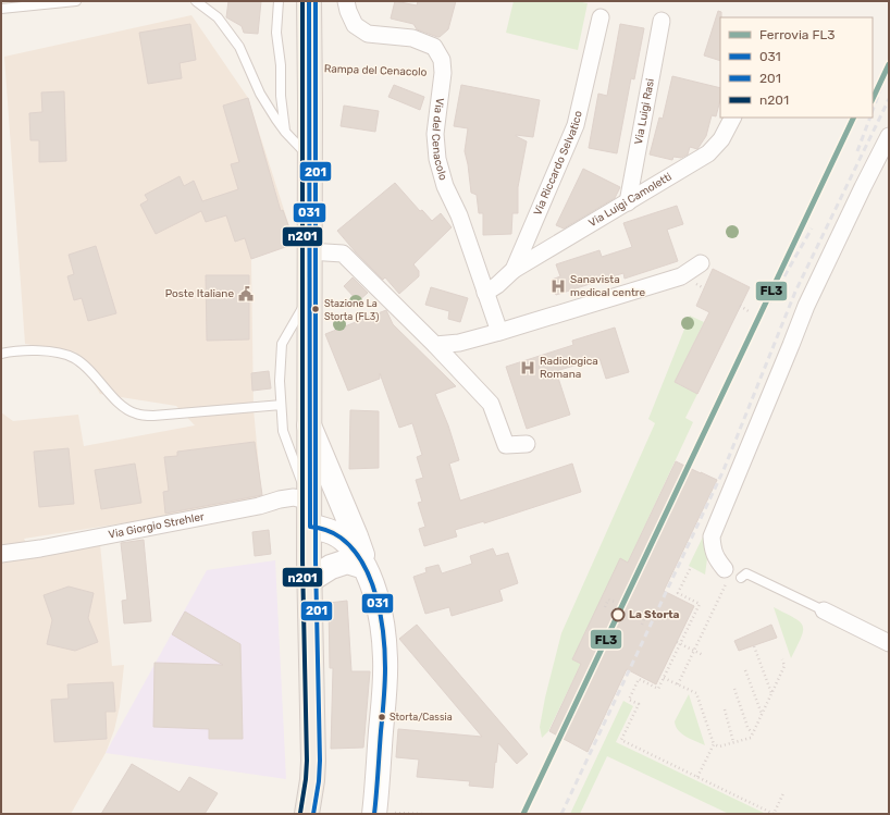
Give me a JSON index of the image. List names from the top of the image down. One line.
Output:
{"streets":{"street":["Via Luigi Rasi","Via del Cenacolo","Via Riccardo Selvatico","Via Luigi Camoletti","Via Giorgio Strehler"],"path":["Rampa del Cenacolo"]},"crossings":[["Rampa del Cenacolo","Via del Cenacolo"],["Via Luigi Rasi","Via Luigi Camoletti"],["Via del Cenacolo","Via Riccardo Selvatico"],["Via Riccardo Selvatico","Via Luigi Camoletti"]],"places":{"hospital":["Sanavista medical centre","Radiologica Romana"],"public building":["Poste Italiane"],"other":["Stazione La Storta (FL3)","La Storta","Storta/Cassia"]},"lines":["transit line 031","transit line 201","transit line n201","rail line FL3"],"legend":["Ferrovia FL3","031","201","n201"]}
